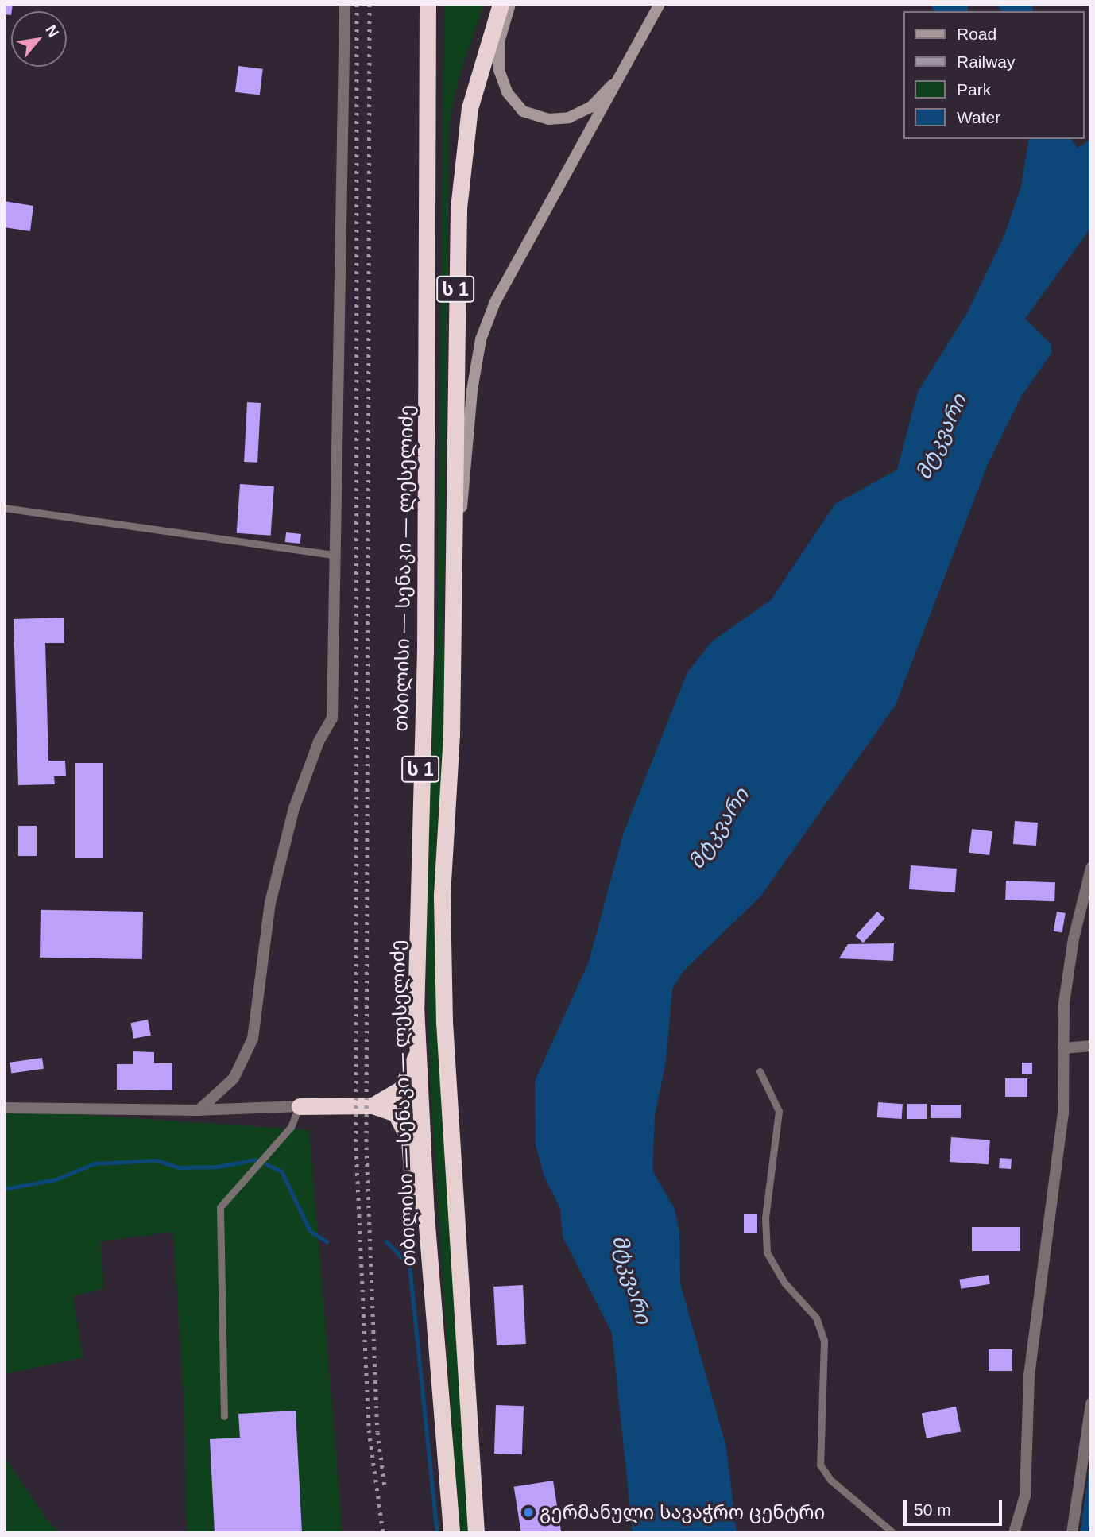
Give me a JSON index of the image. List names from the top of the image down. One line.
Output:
{"streets":{"highway":["ს 1","თბილისი — სენაკი — ლესელიძე"]},"water":["მტკვარი"],"places":["გერმანული სავაჭრო ცენტრი"],"legend":["Road","Railway","Park","Water"],"scale_bar":"50 m","north":"top right"}
